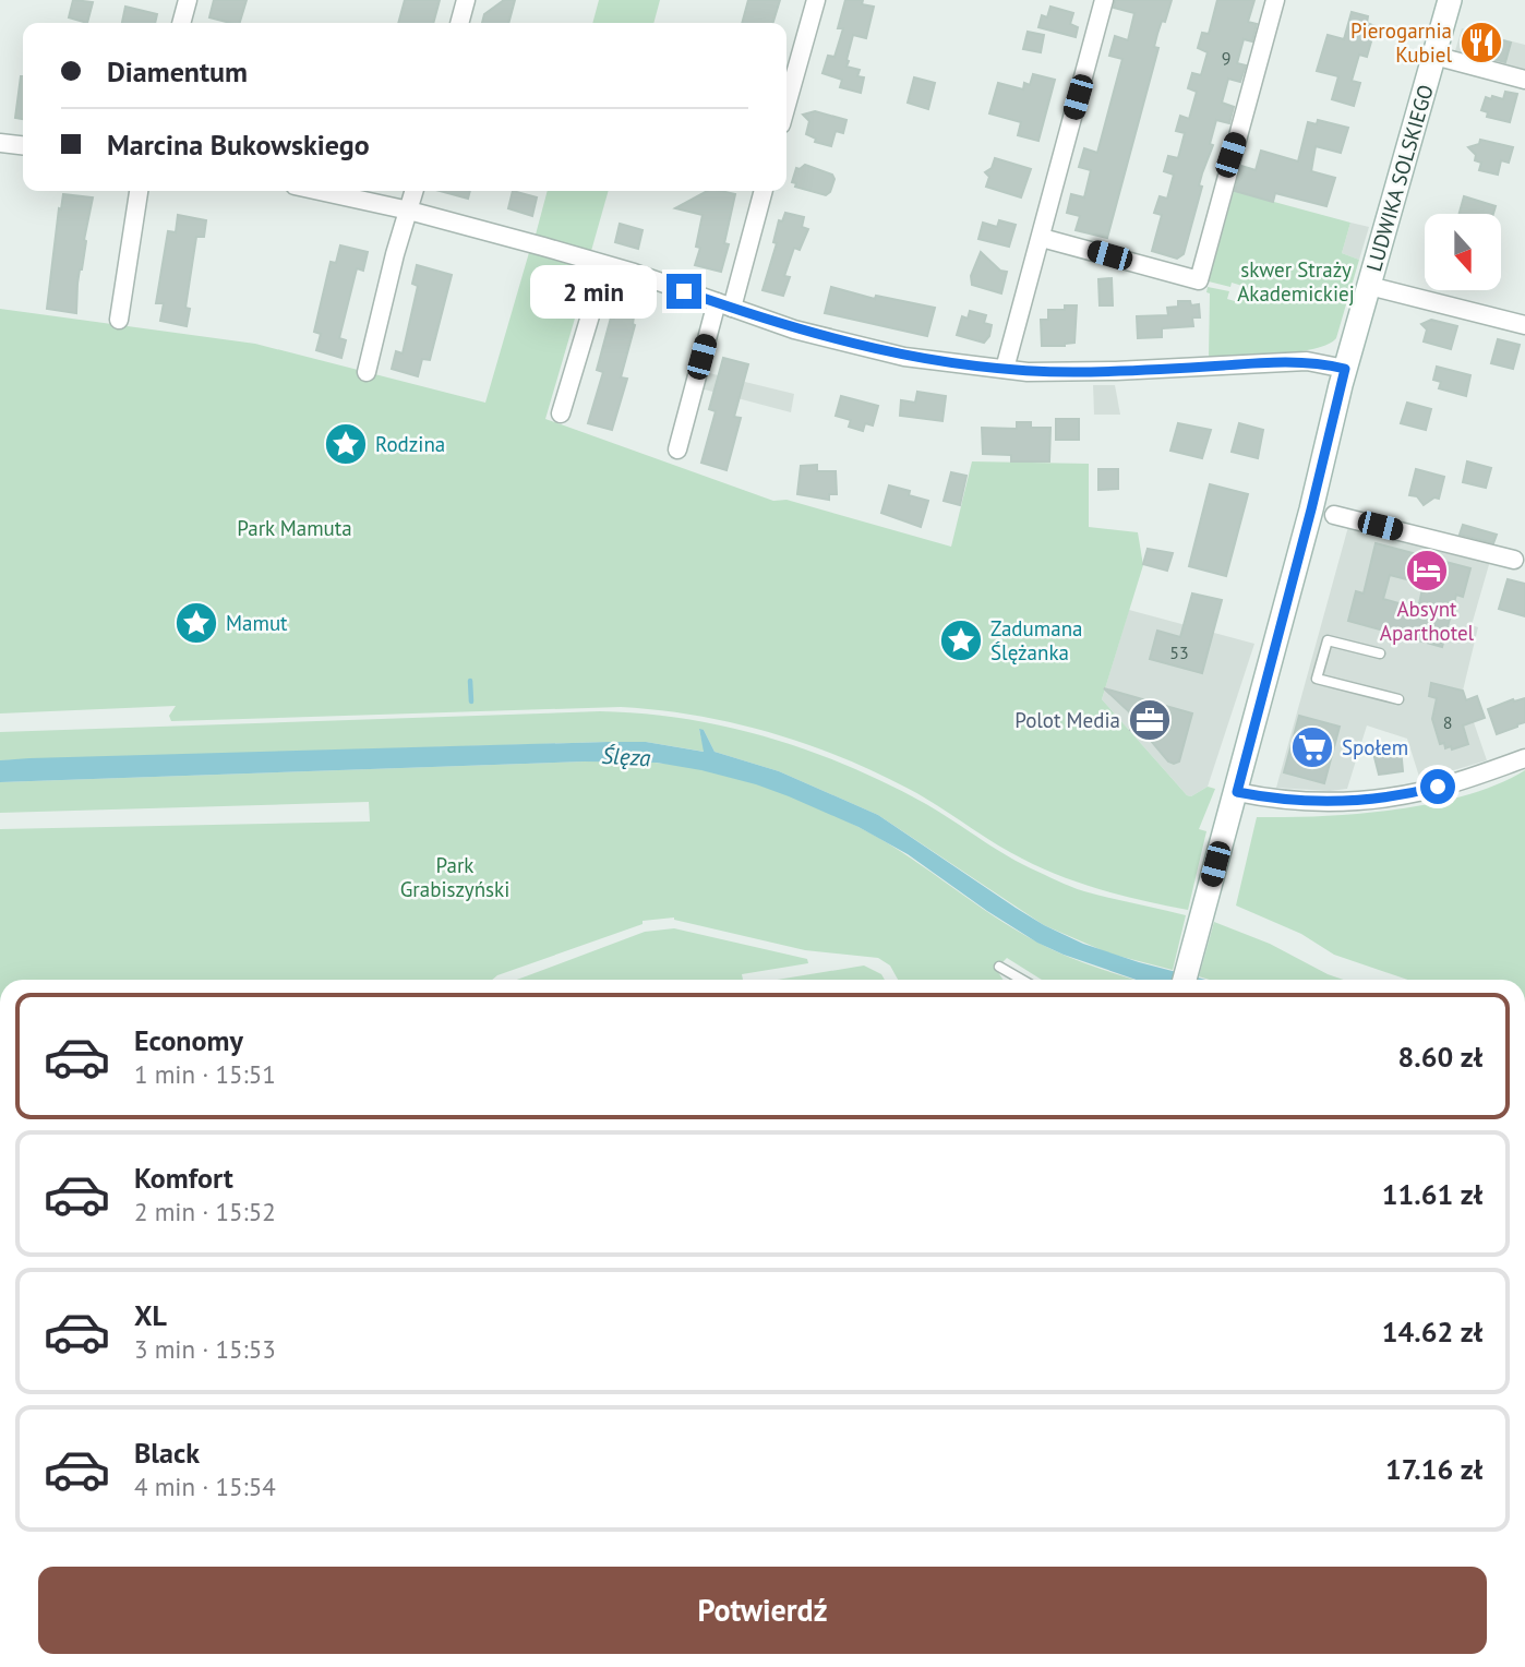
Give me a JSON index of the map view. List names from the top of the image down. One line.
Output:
{"streets":{"main road":["LUDWIKA SOLSKIEGO"]},"water":["Ślęza"],"parks":["skwer Straży Akademickiej","Park Mamuta","Park Grabiszyński"],"places":{"restaurant":["Pierogarnia Kubiel"],"place":["Rodzina","Mamut","Zadumana Ślężanka"],"hotel":["Absynt Aparthotel"],"office":["Polot Media"],"supermarket":["Społem"]},"house_numbers":["9","53","8"],"north":"bottom","page":{"banner":["Diamentum","Marcina Bukowskiego"],"bubble":"2 min","list":[{"name":"Economy","note":"1 min · 15:51","value":"8.60 zł"},{"name":"Komfort","note":"2 min · 15:52","value":"11.61 zł"},{"name":"XL","note":"3 min · 15:53","value":"14.62 zł"},{"name":"Black","note":"4 min · 15:54","value":"17.16 zł"}],"buttons":"Potwierdź"}}
